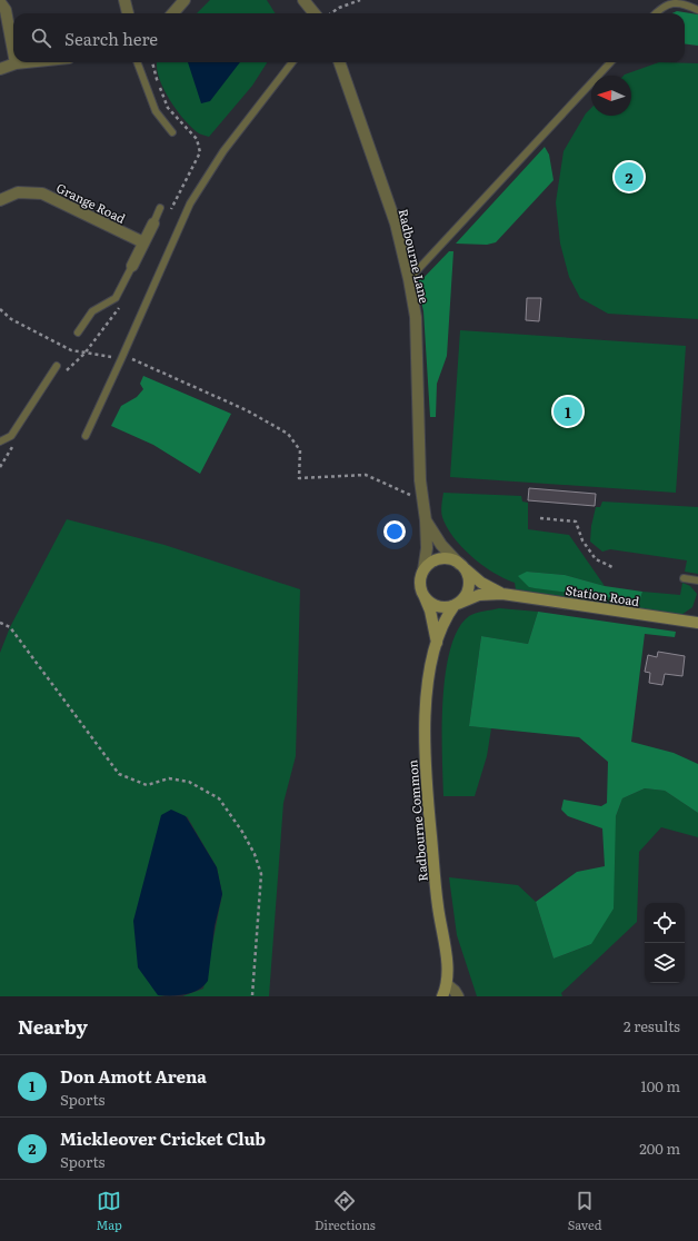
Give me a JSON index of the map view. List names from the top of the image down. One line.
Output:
{"streets":{"main road":["Station Road","Radbourne Common"],"street":["Grange Road","Radbourne Lane"]},"crossings":[["Radbourne Lane","Station Road"],["Radbourne Lane","Radbourne Common"],["Station Road","Radbourne Common"]],"north":"left","page":{"search":"Search here","pins":["2","1"],"heading":["Nearby","2 results"],"list":[{"mark":"1","name":"Don Amott Arena","note":"Sports","value":"100 m"},{"mark":"2","name":"Mickleover Cricket Club","note":"Sports","value":"200 m"}],"nav":["Map","Directions","Saved"]}}
